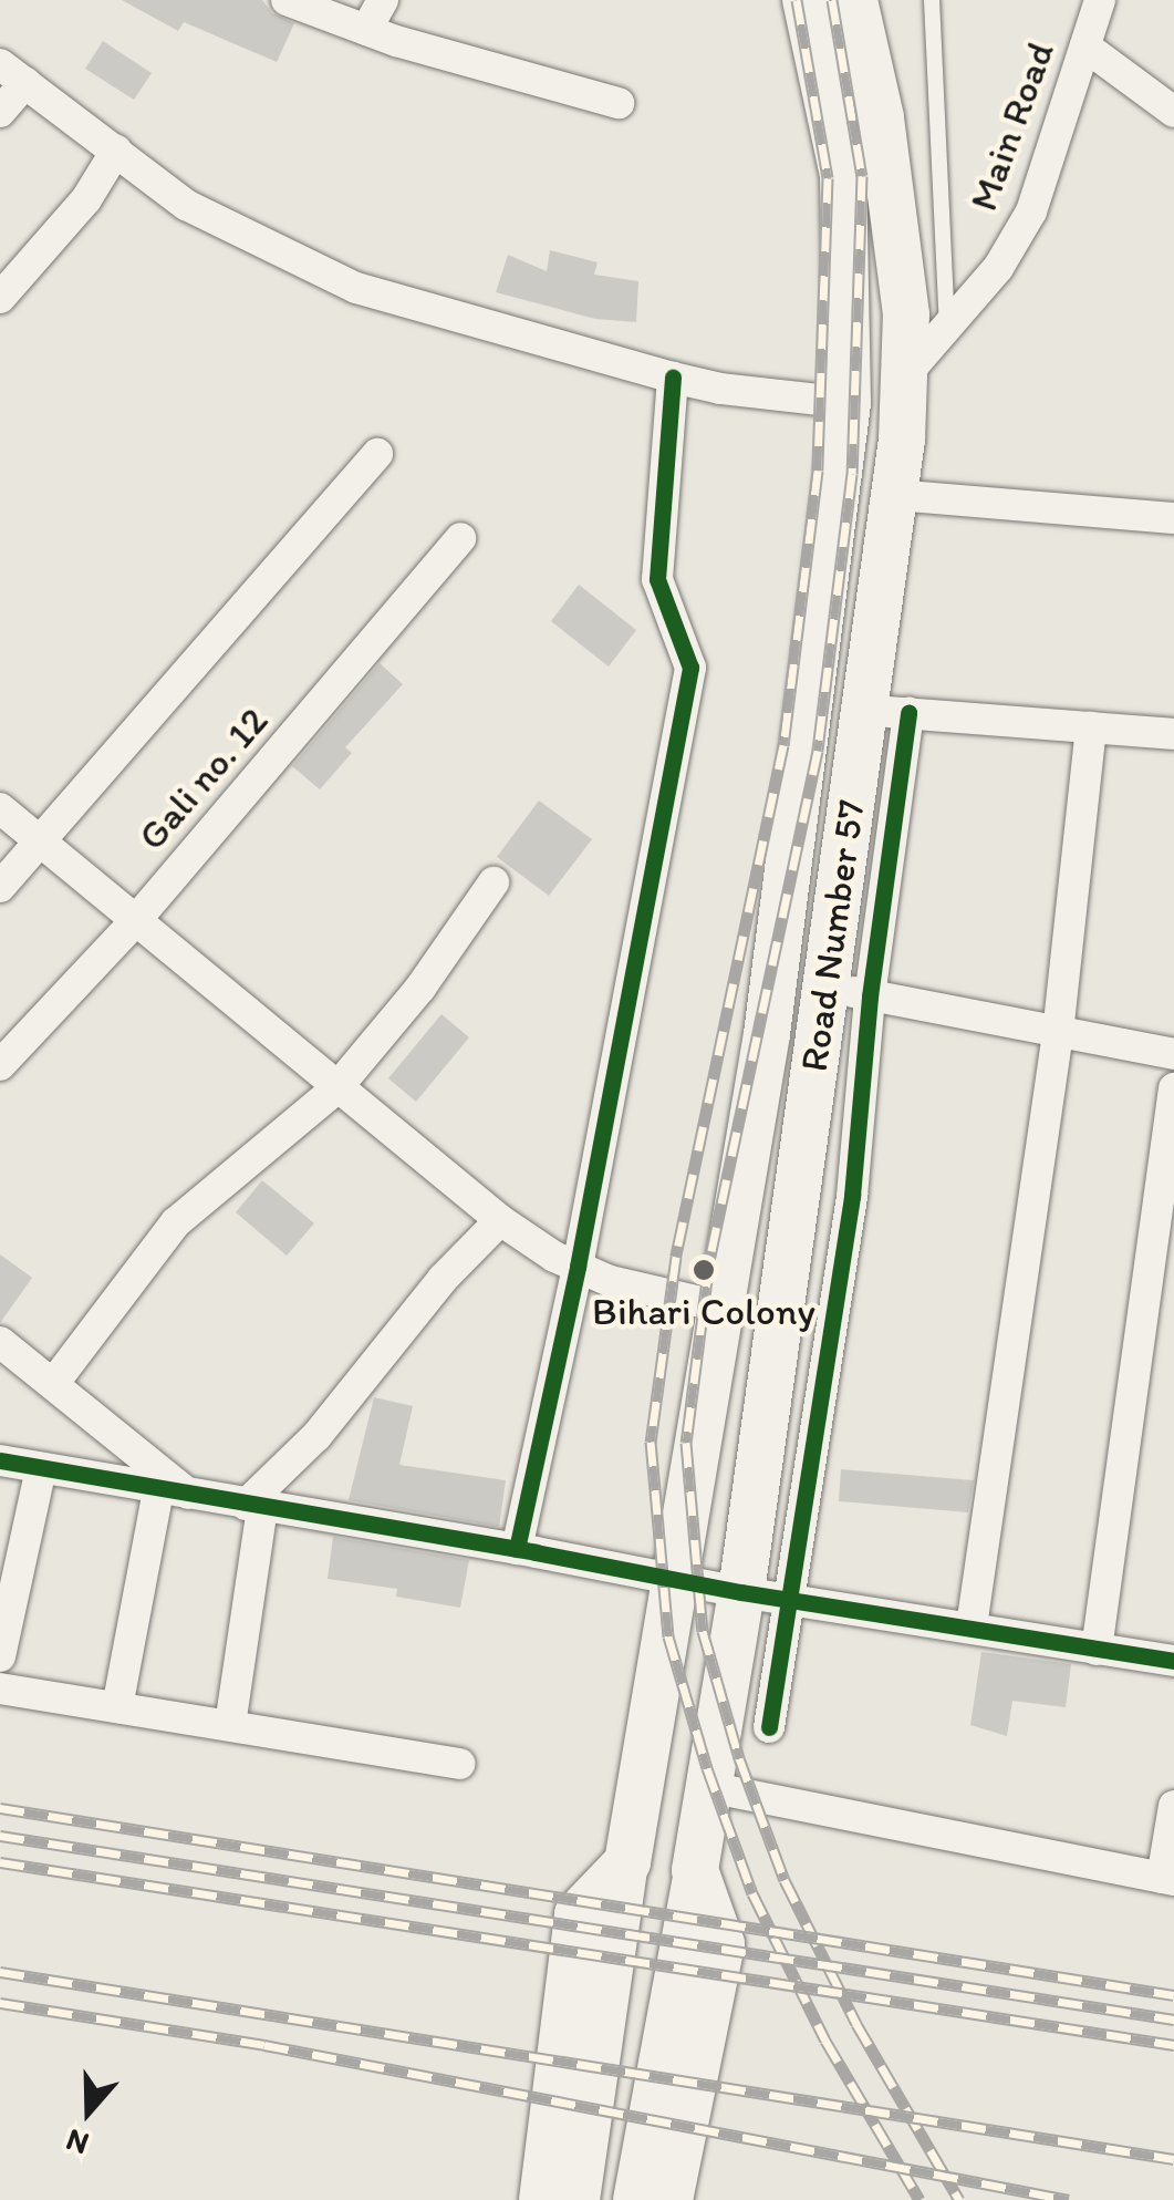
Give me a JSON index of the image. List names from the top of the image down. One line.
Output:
{"streets":{"main road":["Road Number 57"],"street":["Main Road","Gali no. 12"]},"crossings":[["Main Road","Road Number 57"]],"places":["Bihari Colony"],"north":"bottom"}
